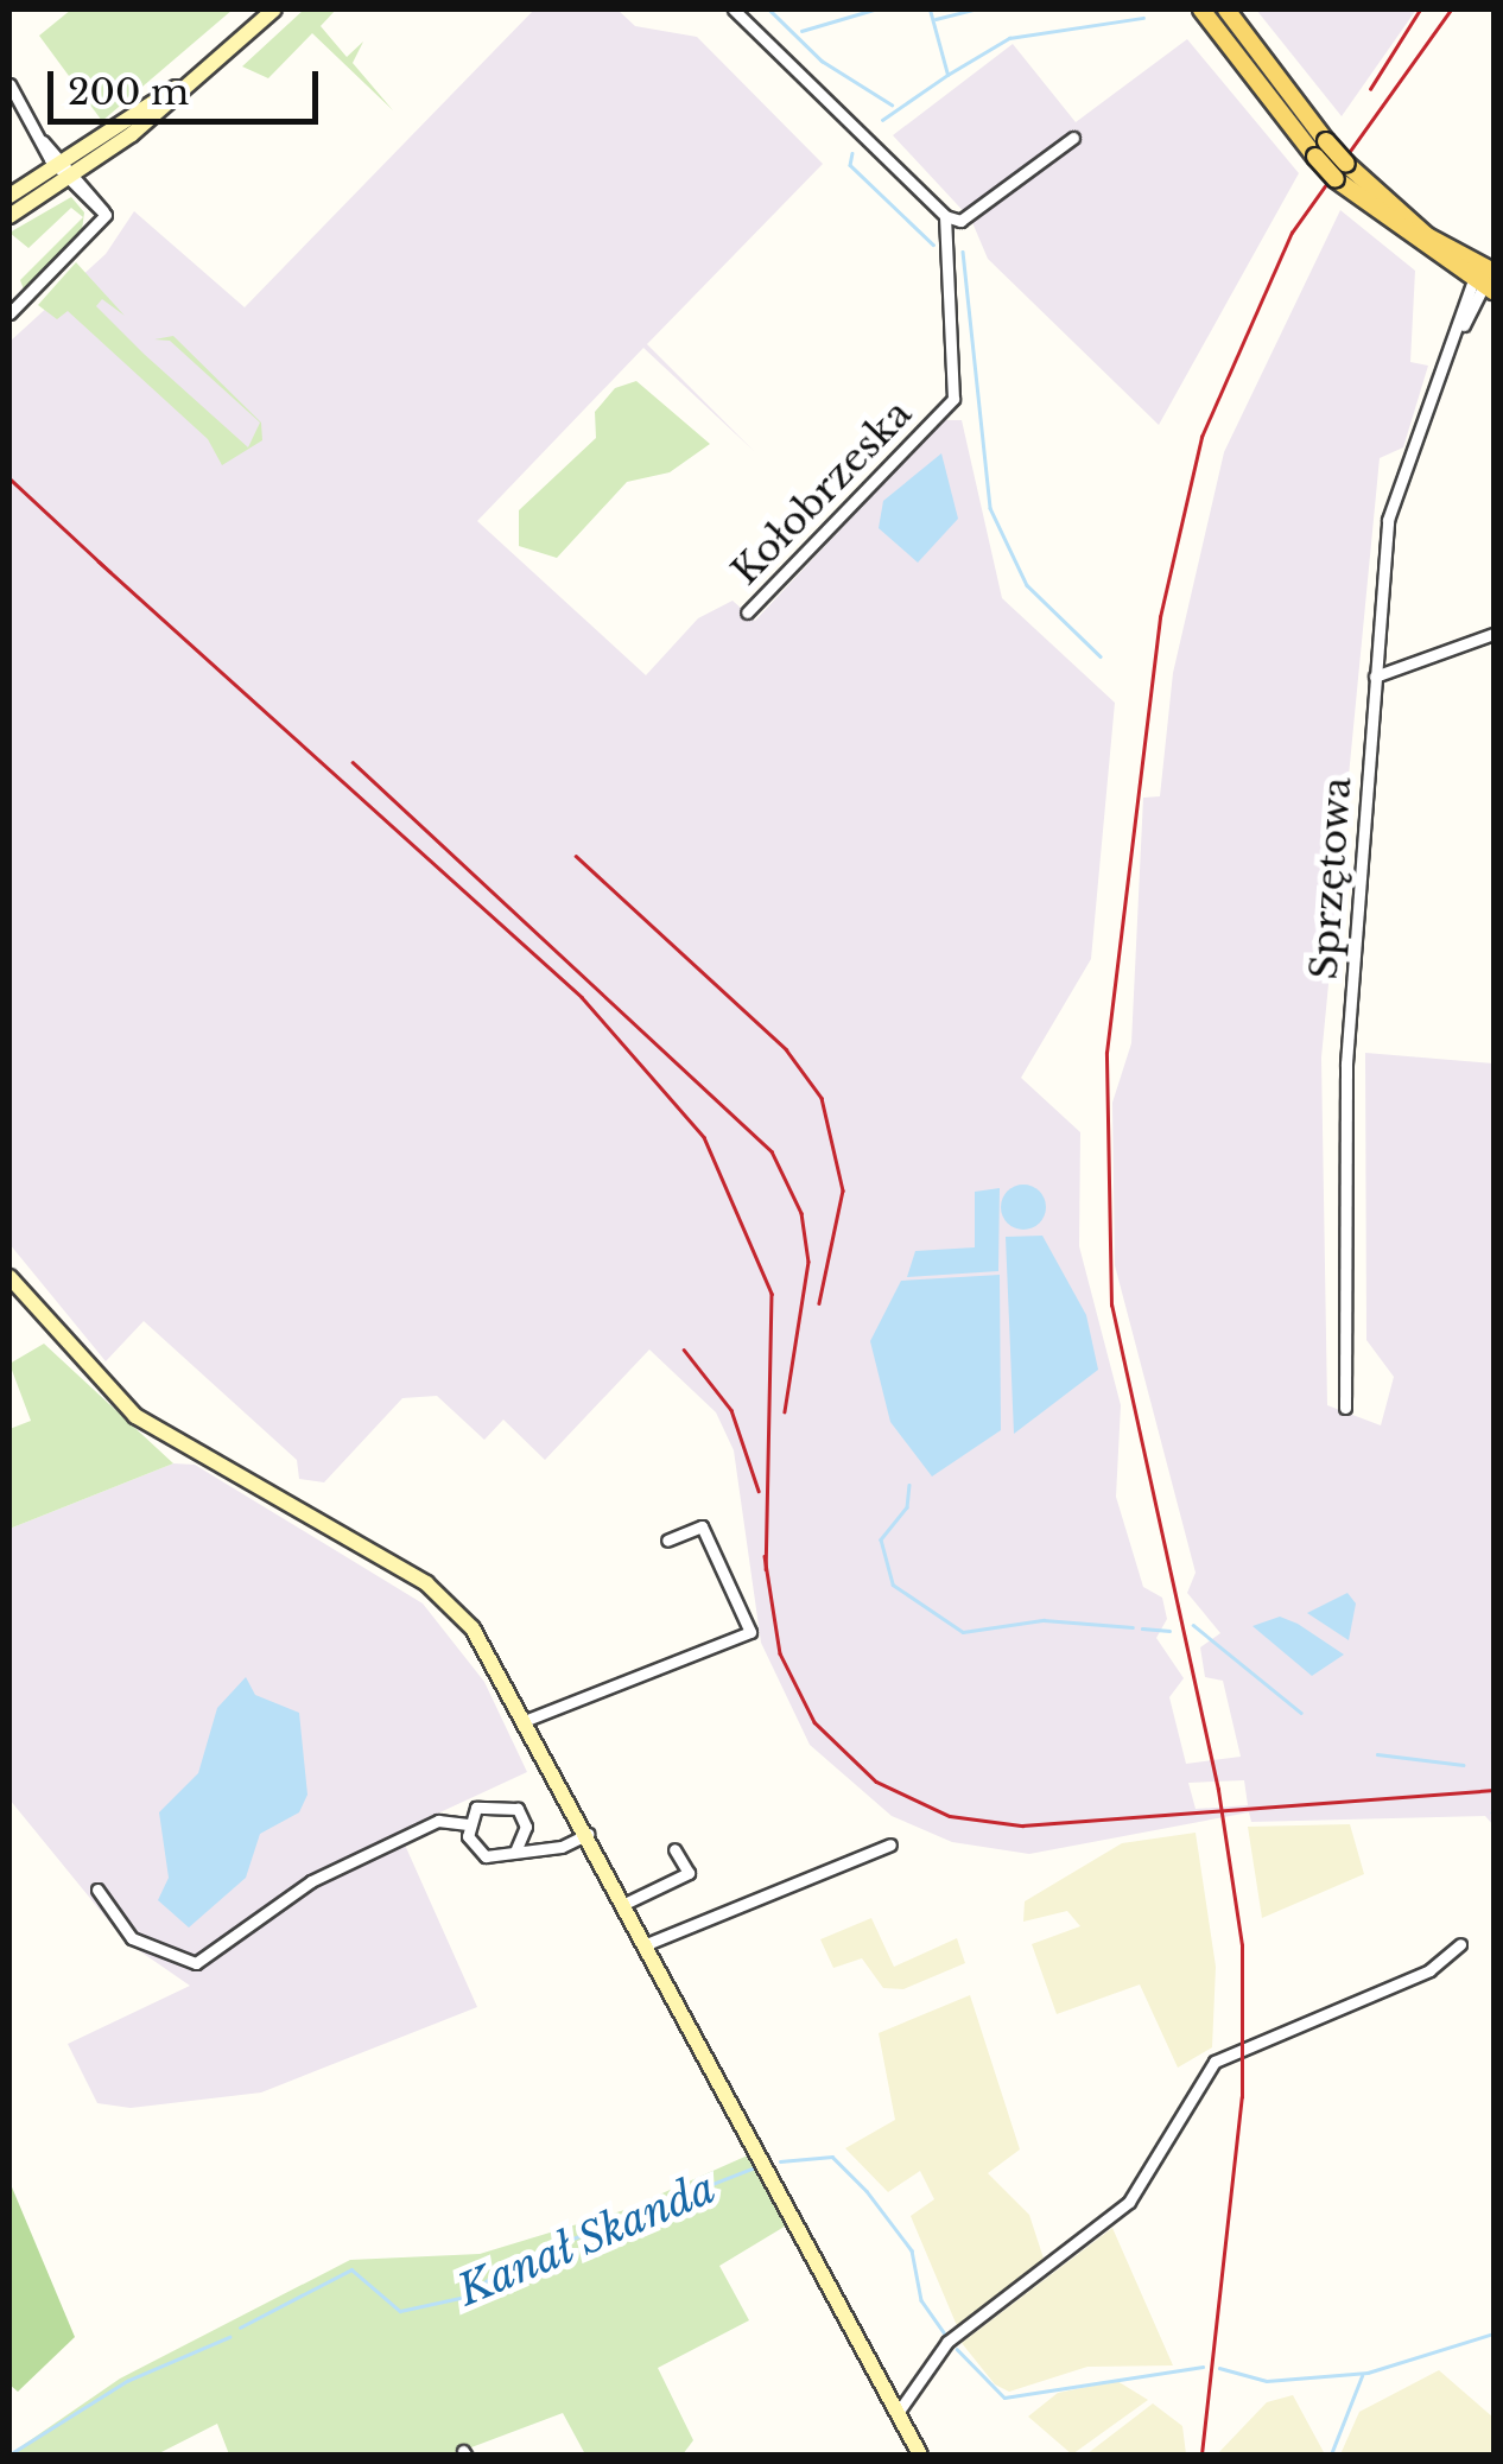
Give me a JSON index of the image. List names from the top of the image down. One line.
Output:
{"streets":{"street":["Kołobrzeska","Sprzętowa"]},"water":["Kanał Skanda"],"scale_bar":"200 m"}
